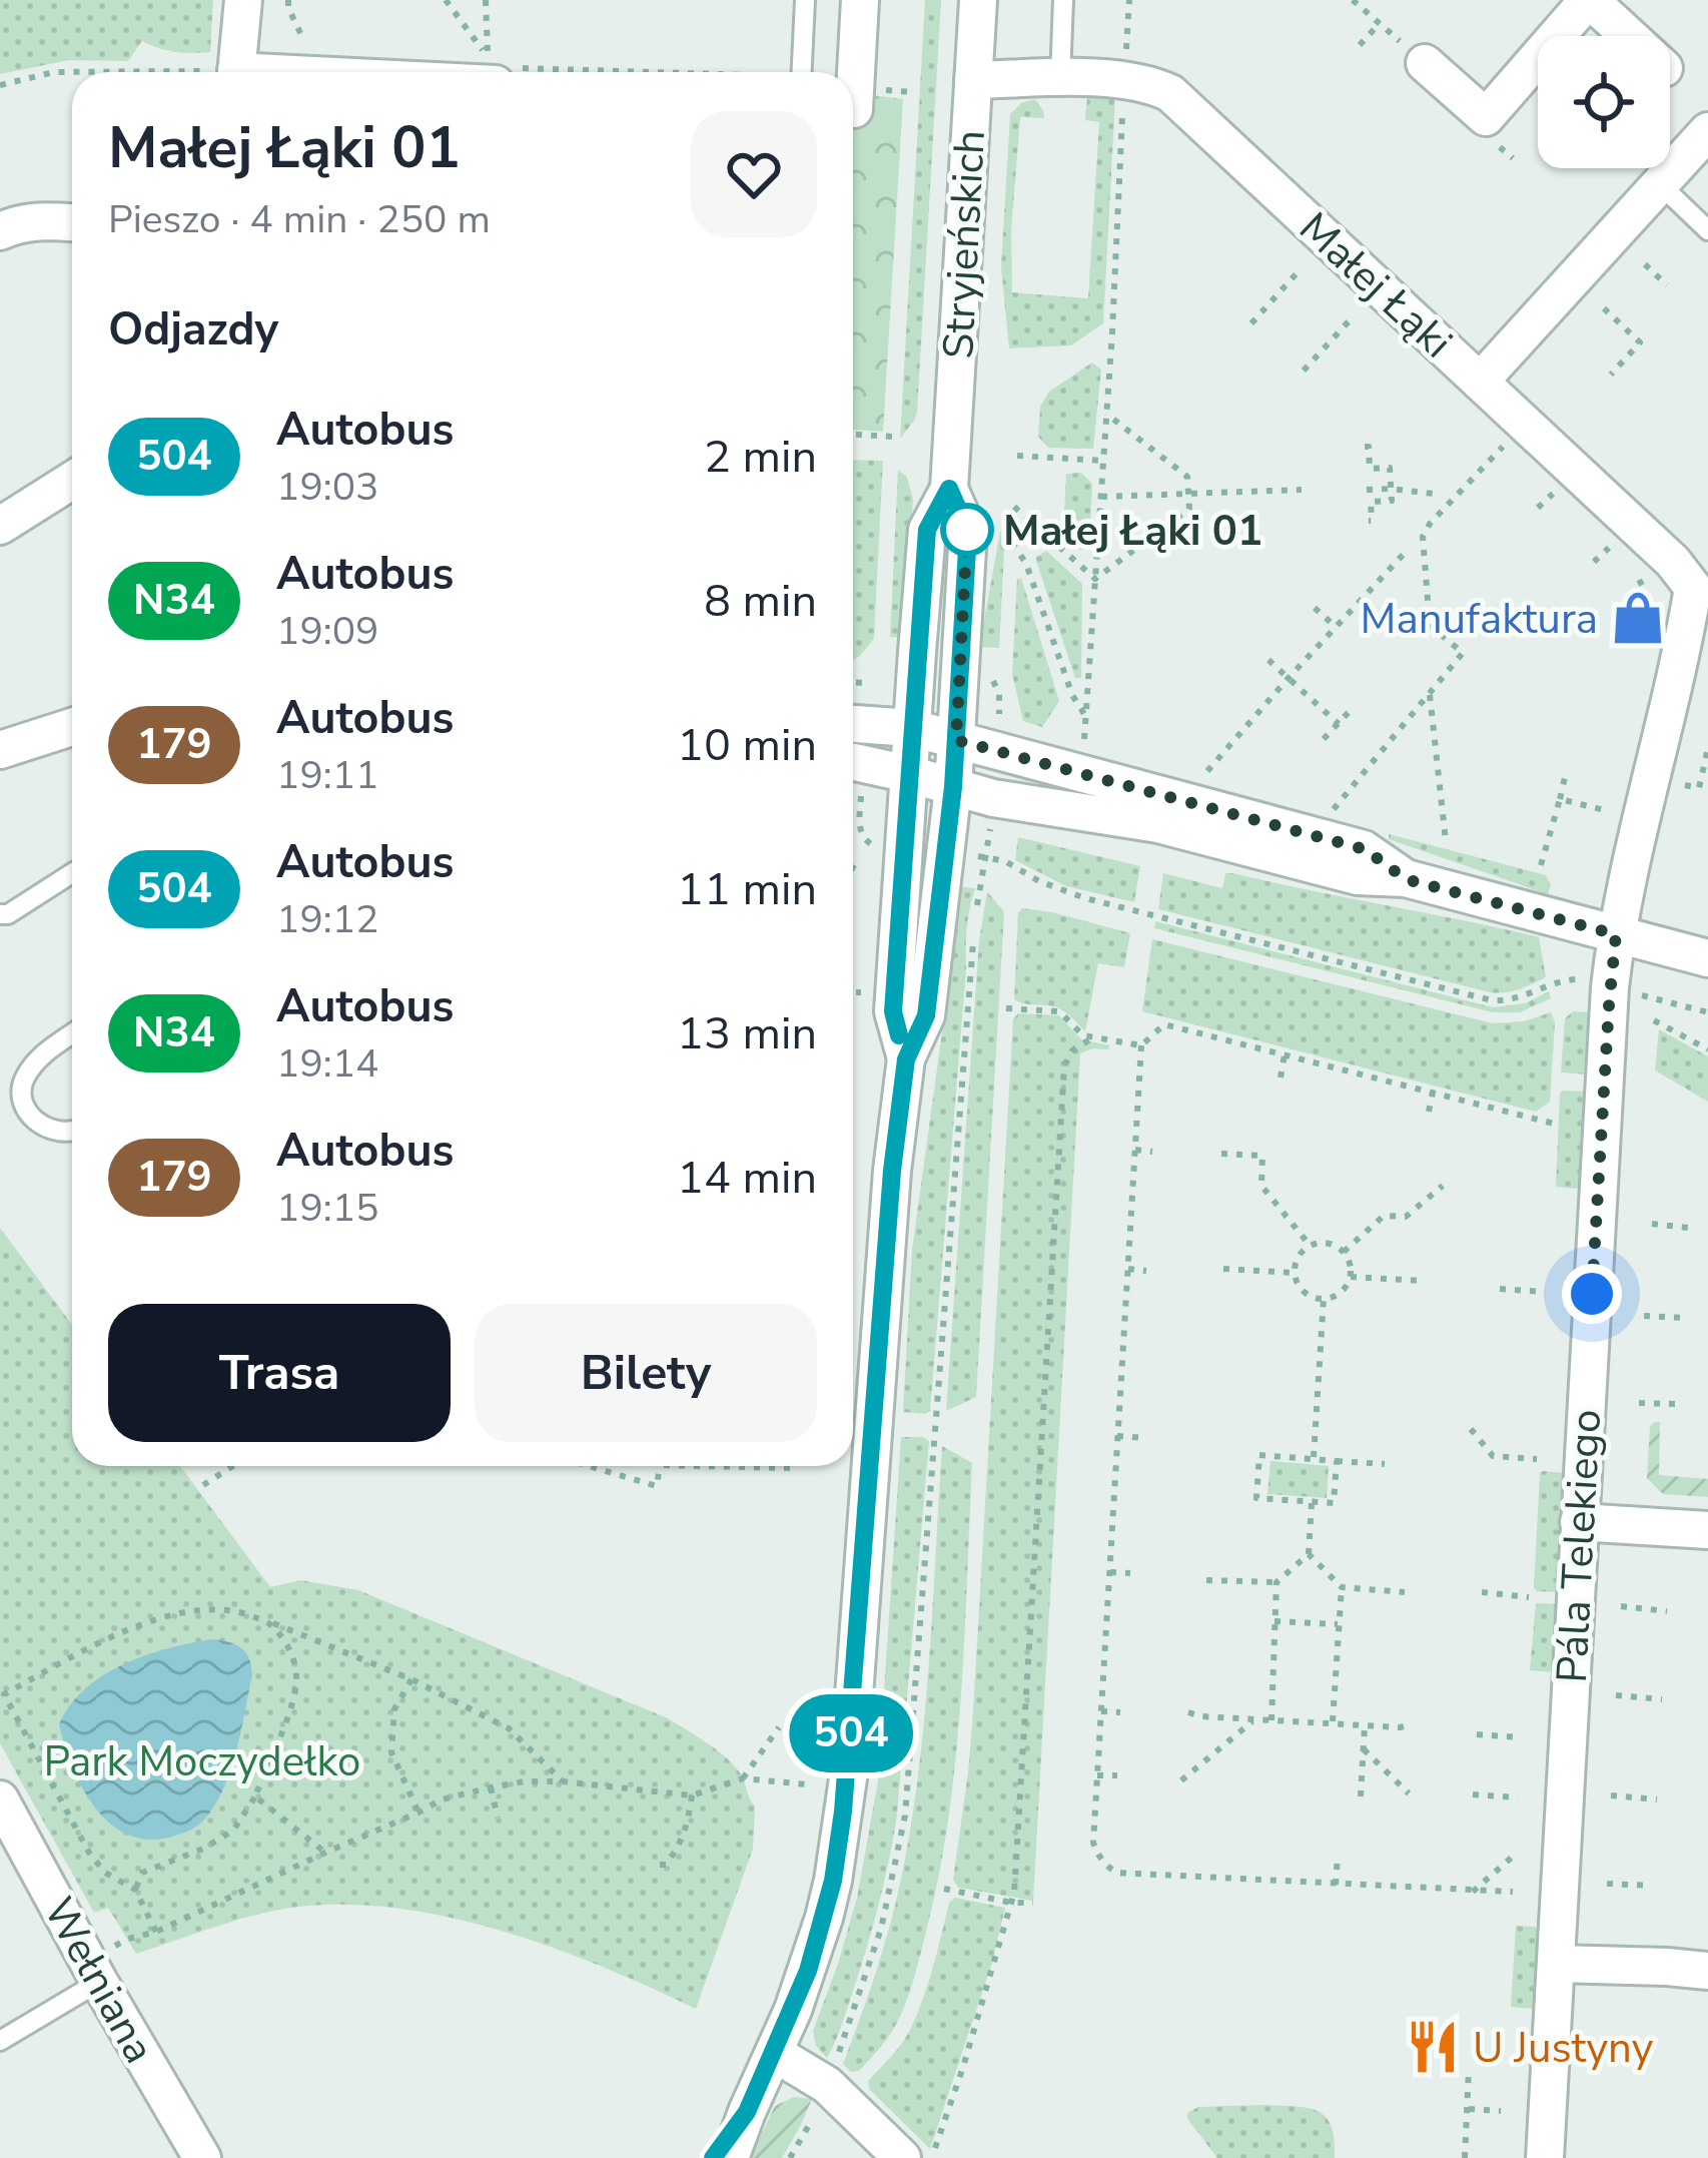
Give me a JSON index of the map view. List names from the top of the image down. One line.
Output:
{"streets":{"street":["Stryjeńskich","Małej Łąki","Pála Telekiego","Wełniana"]},"crossings":[["Stryjeńskich","Małej Łąki"]],"parks":["Park Moczydełko"],"places":{"other":["Małej Łąki 01"],"shop":["Manufaktura"],"restaurant":["U Justyny"]},"lines":["bus line 504"],"page":{"on_map":"504","heading":[["Małej Łąki 01","Pieszo · 4 min · 250 m"],"Odjazdy"],"list":[{"mark":"504","name":"Autobus","note":"19:03","value":"2 min"},{"mark":"N34","name":"Autobus","note":"19:09","value":"8 min"},{"mark":"179","name":"Autobus","note":"19:11","value":"10 min"},{"mark":"504","name":"Autobus","note":"19:12","value":"11 min"},{"mark":"N34","name":"Autobus","note":"19:14","value":"13 min"},{"mark":"179","name":"Autobus","note":"19:15","value":"14 min"}],"buttons":["Trasa","Bilety"]}}
